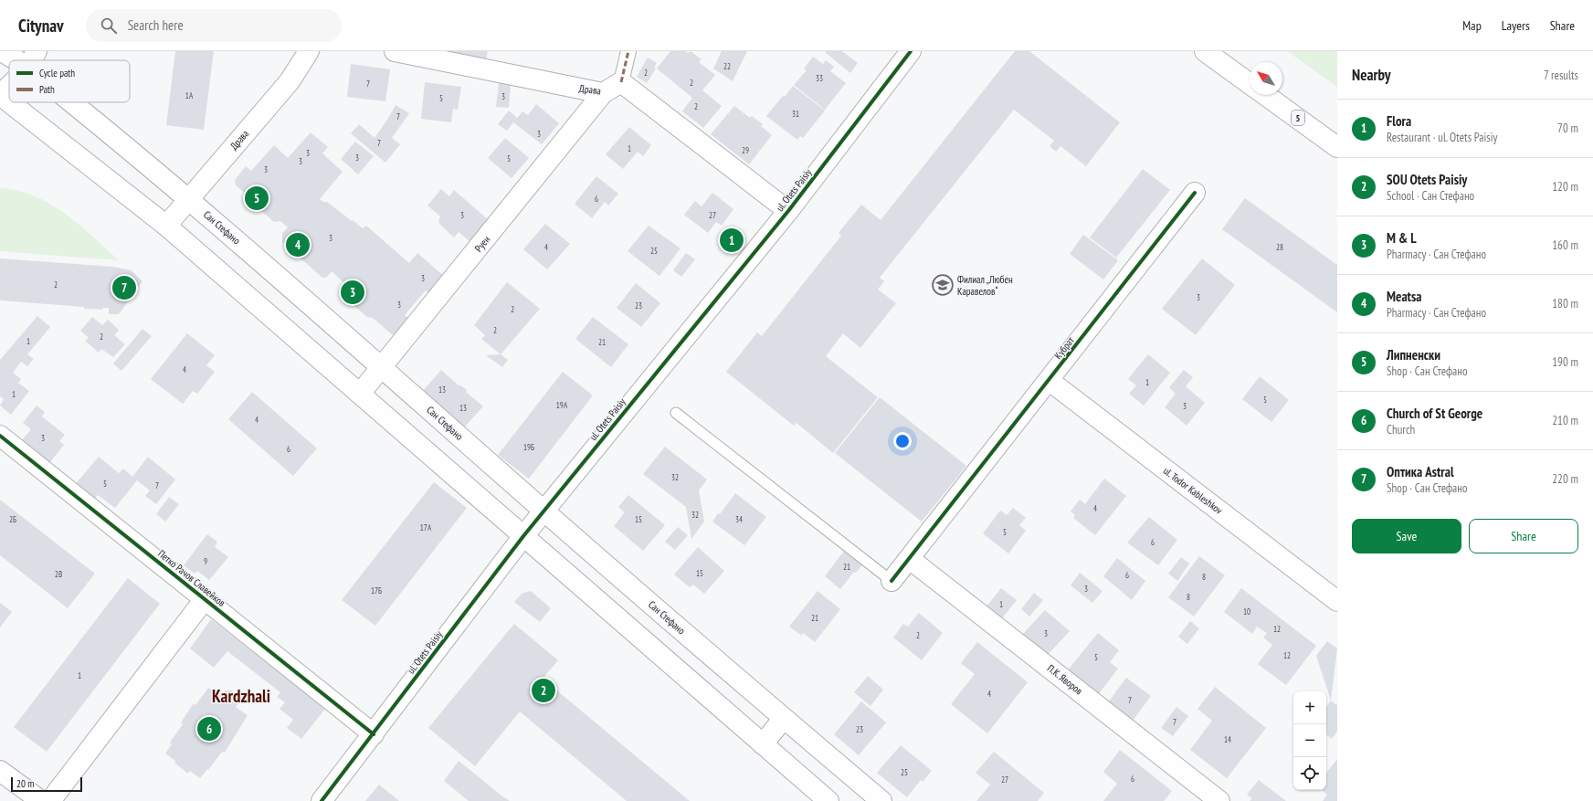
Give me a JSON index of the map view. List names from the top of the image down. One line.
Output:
{"streets":{"street":["Драва","5","ul. Otets Paisiy","Сан Стефано","Руен","Кубрат","ul. Todor Kableshkov","Петко Рачов Славейков","П.К. Яворов"]},"crossings":[["Драва","Сан Стефано"],["Драва","Руен"],["ul. Otets Paisiy","Сан Стефано"],["ul. Otets Paisiy","Петко Рачов Славейков"],["Сан Стефано","Руен"],["Кубрат","ul. Todor Kableshkov"],["Кубрат","П.К. Яворов"]],"districts":["Kardzhali"],"places":{"school or university":["Филиал „Любен Каравелов“"]},"house_numbers":["22","2","33","2","7","1А","3","5","2","31","7","3","7","1","29","3","3","5","3","3","6","3","27","3","4","28","25","3","2","3","3","23","2","2","2","1","21","4","1","13","1","5","19А","3","13","4","3","19Б","6","32","5","7","4","32","2Б","15","34","17А","5","6","9","21","15","2В","6","8","3","17Б","8","1","10","21","12","3","2","12","5","1","4","7","7","23","14","25","6","27"],"legend":["Cycle path","Path"],"scale_bar":"20 m","north":"top left","page":{"header":"Citynav","search":"Search here","nav":["Map","Layers","Share"],"heading":["Nearby","7 results"],"list":[{"mark":"1","name":"Flora","note":"Restaurant · ul. Otets Paisiy","value":"70 m"},{"mark":"2","name":"SOU Otets Paisiy","note":"School · Сан Стефано","value":"120 m"},{"mark":"3","name":"M & L","note":"Pharmacy · Сан Стефано","value":"160 m"},{"mark":"4","name":"Meatsa","note":"Pharmacy · Сан Стефано","value":"180 m"},{"mark":"5","name":"Липненски","note":"Shop · Сан Стефано","value":"190 m"},{"mark":"6","name":"Church of St George","note":"Church","value":"210 m"},{"mark":"7","name":"Оптика Astral","note":"Shop · Сан Стефано","value":"220 m"}],"pins":["5","1","4","7","3","2","6"],"buttons":["Save","Share"],"map_buttons":["+","−"],"scale":"20 m"}}
